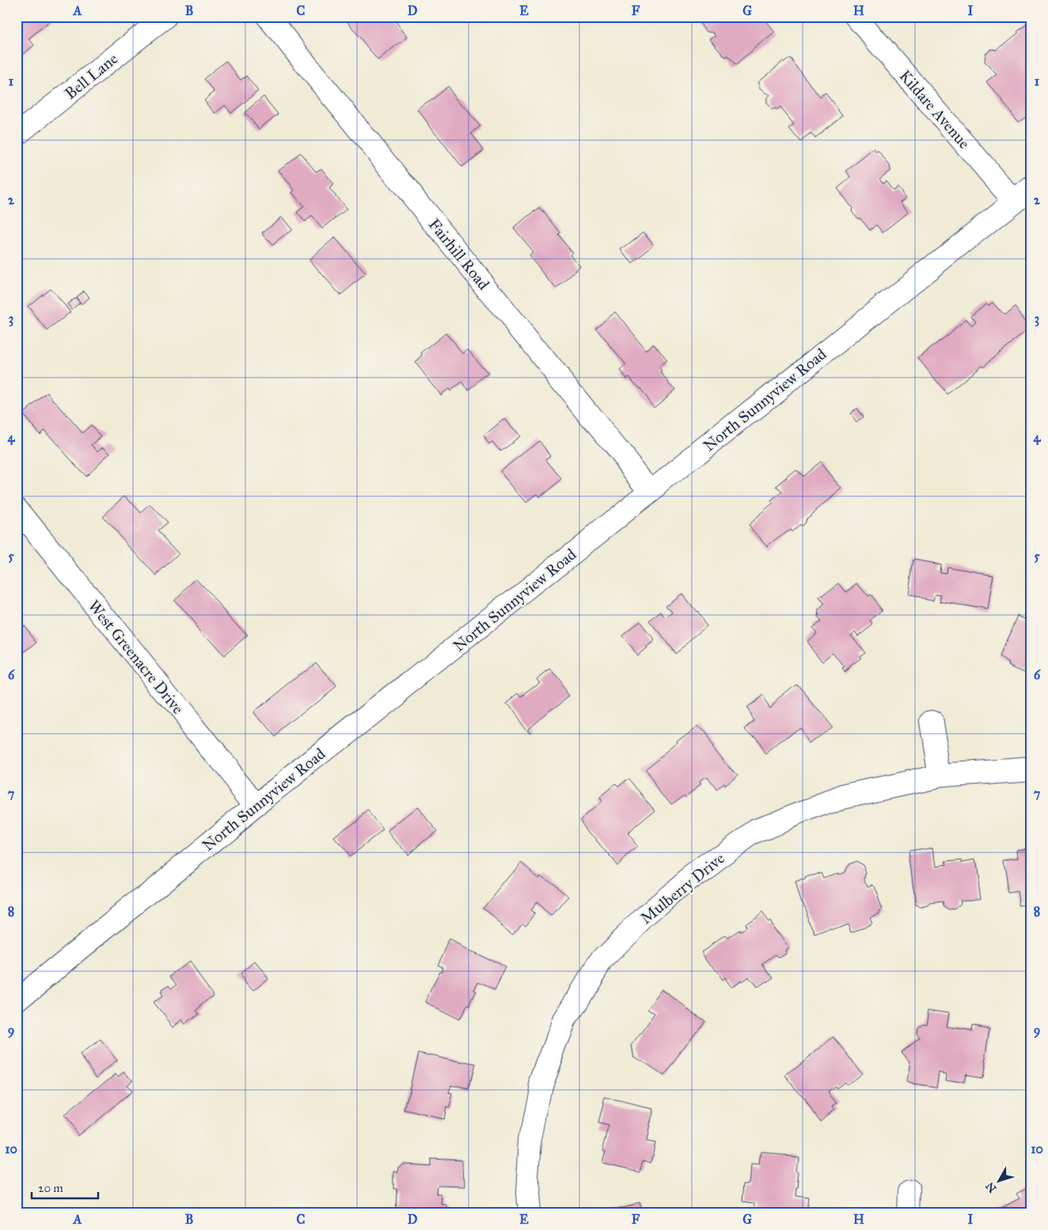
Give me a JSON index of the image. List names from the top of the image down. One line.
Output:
{"streets":{"street":["Bell Lane","Kildare Avenue","Fairhill Road","North Sunnyview Road","West Greenacre Drive","Mulberry Drive"]},"crossings":[["Kildare Avenue","North Sunnyview Road"],["Fairhill Road","North Sunnyview Road"],["North Sunnyview Road","West Greenacre Drive"]],"scale_bar":"20 m","north":"bottom left","grid":{"columns":["A","B","C","D","E","F","G","H","I"],"rows":["1","2","3","4","5","6","7","8","9","10"]}}
